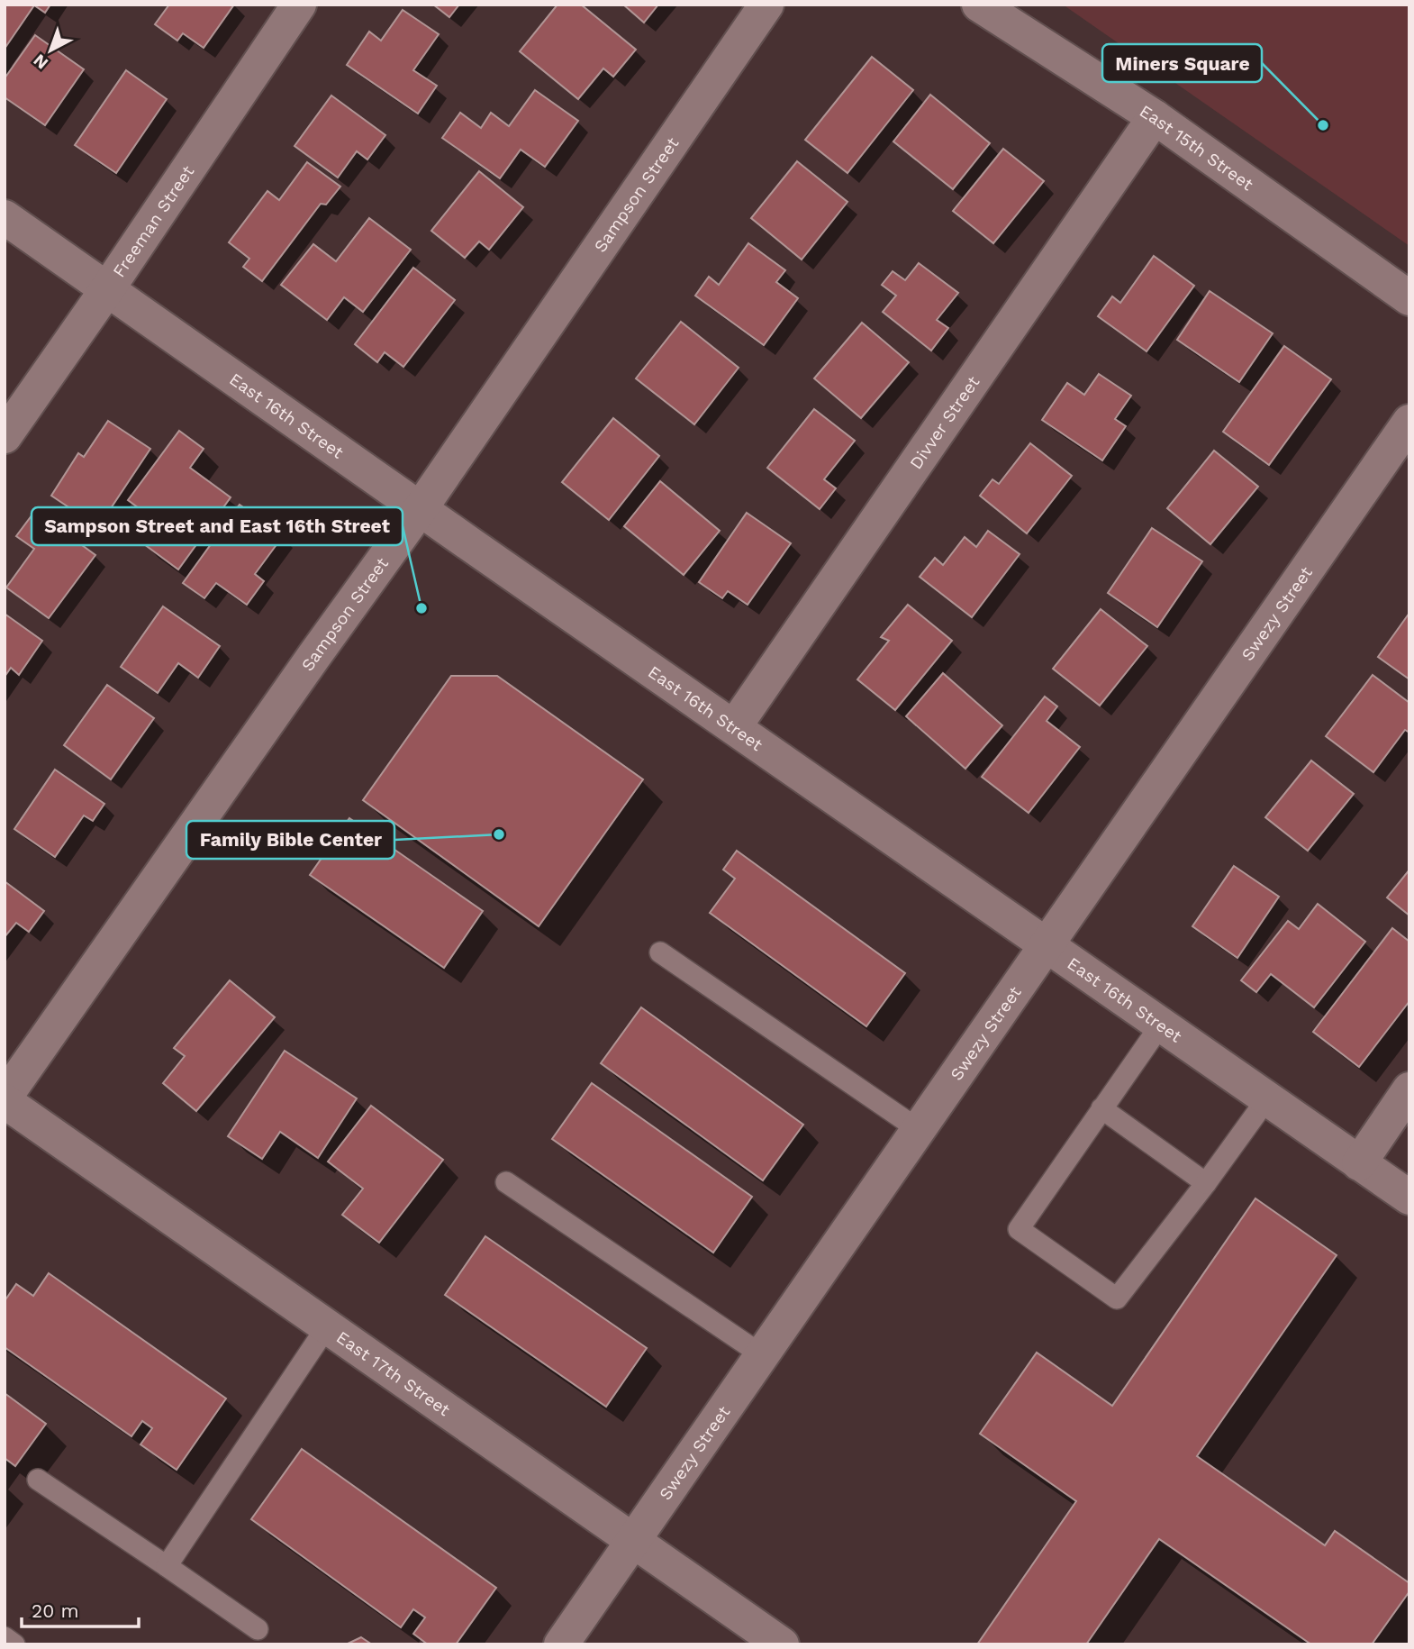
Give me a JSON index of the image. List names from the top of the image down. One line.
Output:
{"streets":{"street":["East 15th Street","Sampson Street","Freeman Street","East 16th Street","Divver Street","Swezy Street","East 17th Street"]},"crossings":[["East 15th Street","Divver Street"],["Sampson Street","East 16th Street"],["Sampson Street","East 17th Street"],["Freeman Street","East 16th Street"],["East 16th Street","Divver Street"],["East 16th Street","Swezy Street"],["Swezy Street","East 17th Street"]],"places":["Miners Square","Sampson Street and East 16th Street","Family Bible Center"],"scale_bar":"20 m","north":"bottom left"}
